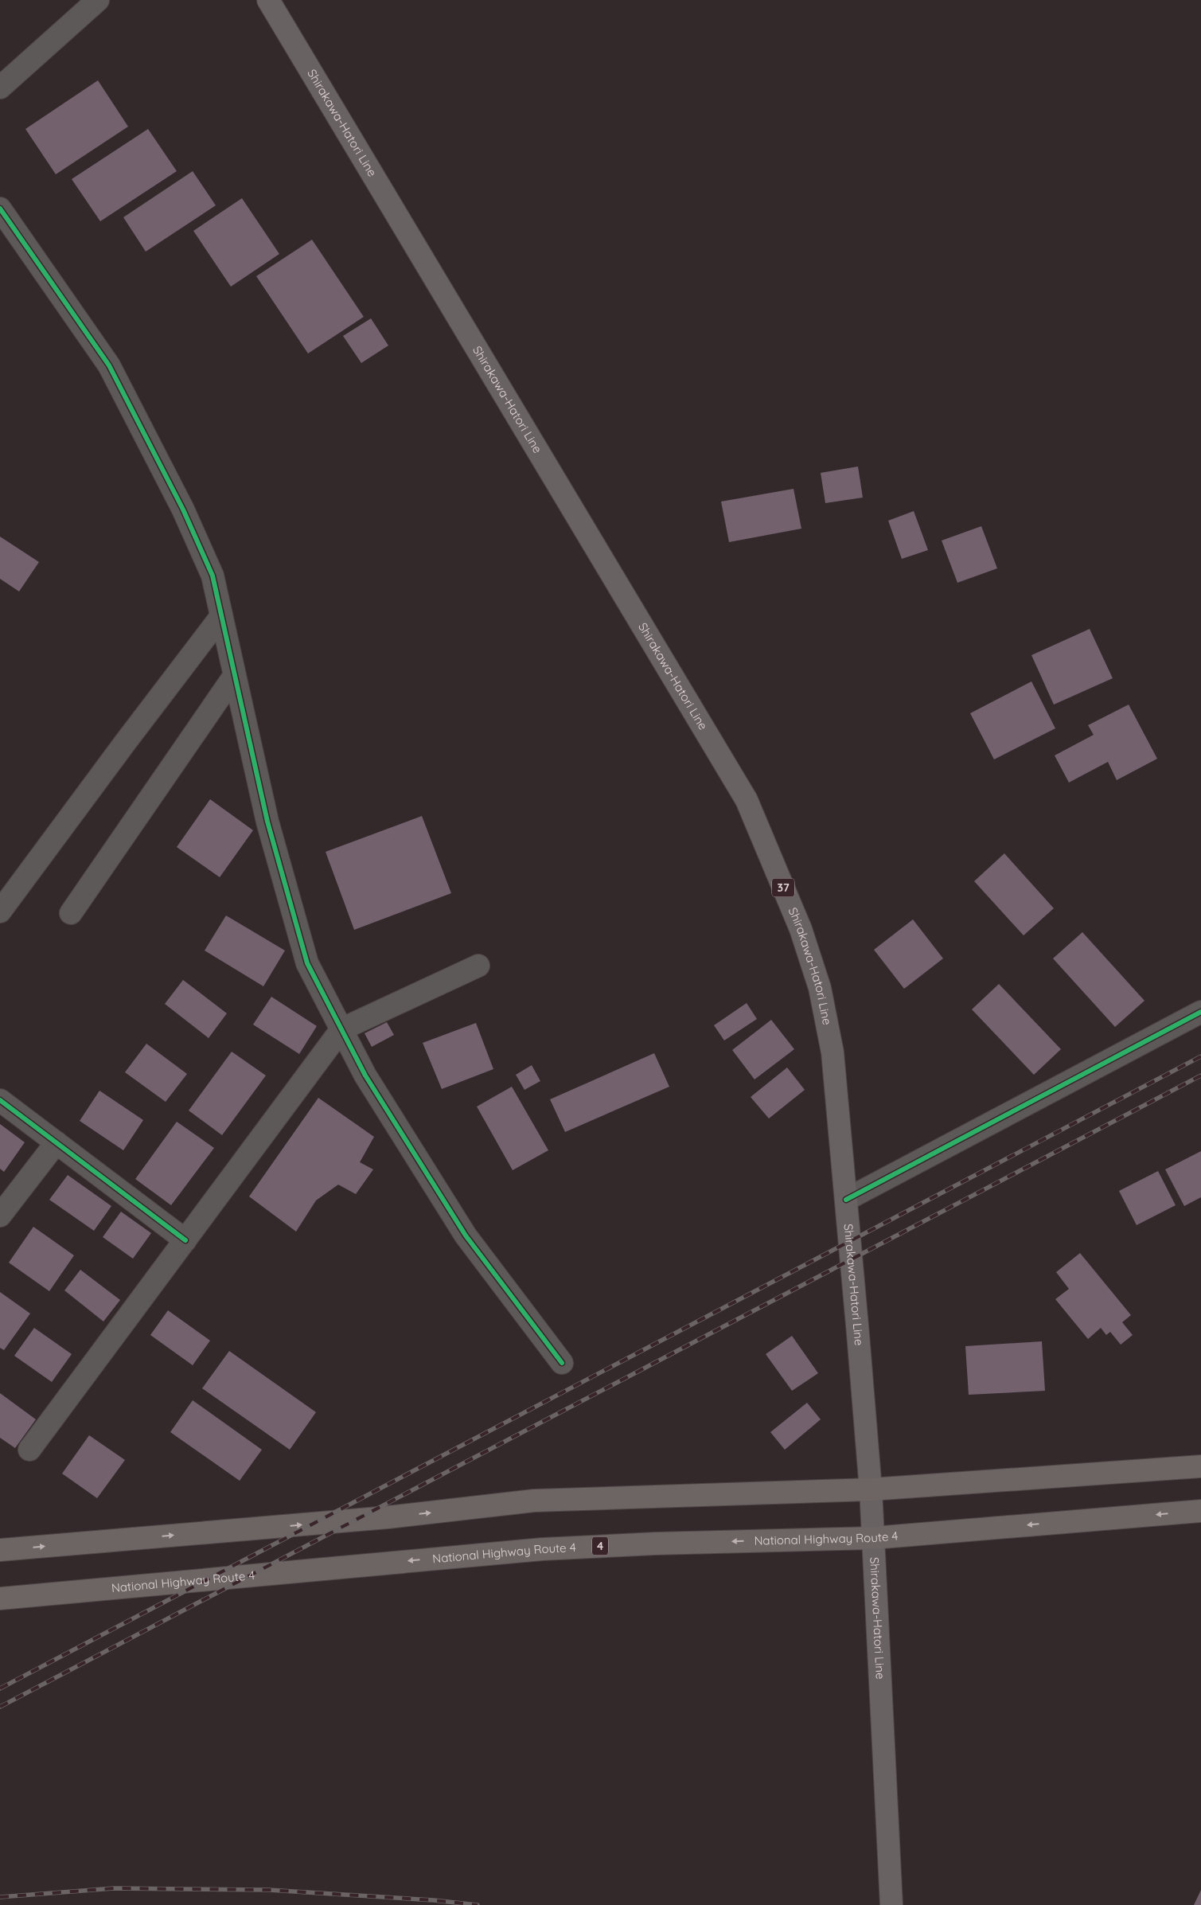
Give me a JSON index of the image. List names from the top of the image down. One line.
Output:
{"streets":{"highway":["National Highway Route 4","4"],"main road":["Shirakawa-Hatori Line","37"]},"crossings":[["Shirakawa-Hatori Line","National Highway Route 4"]]}
